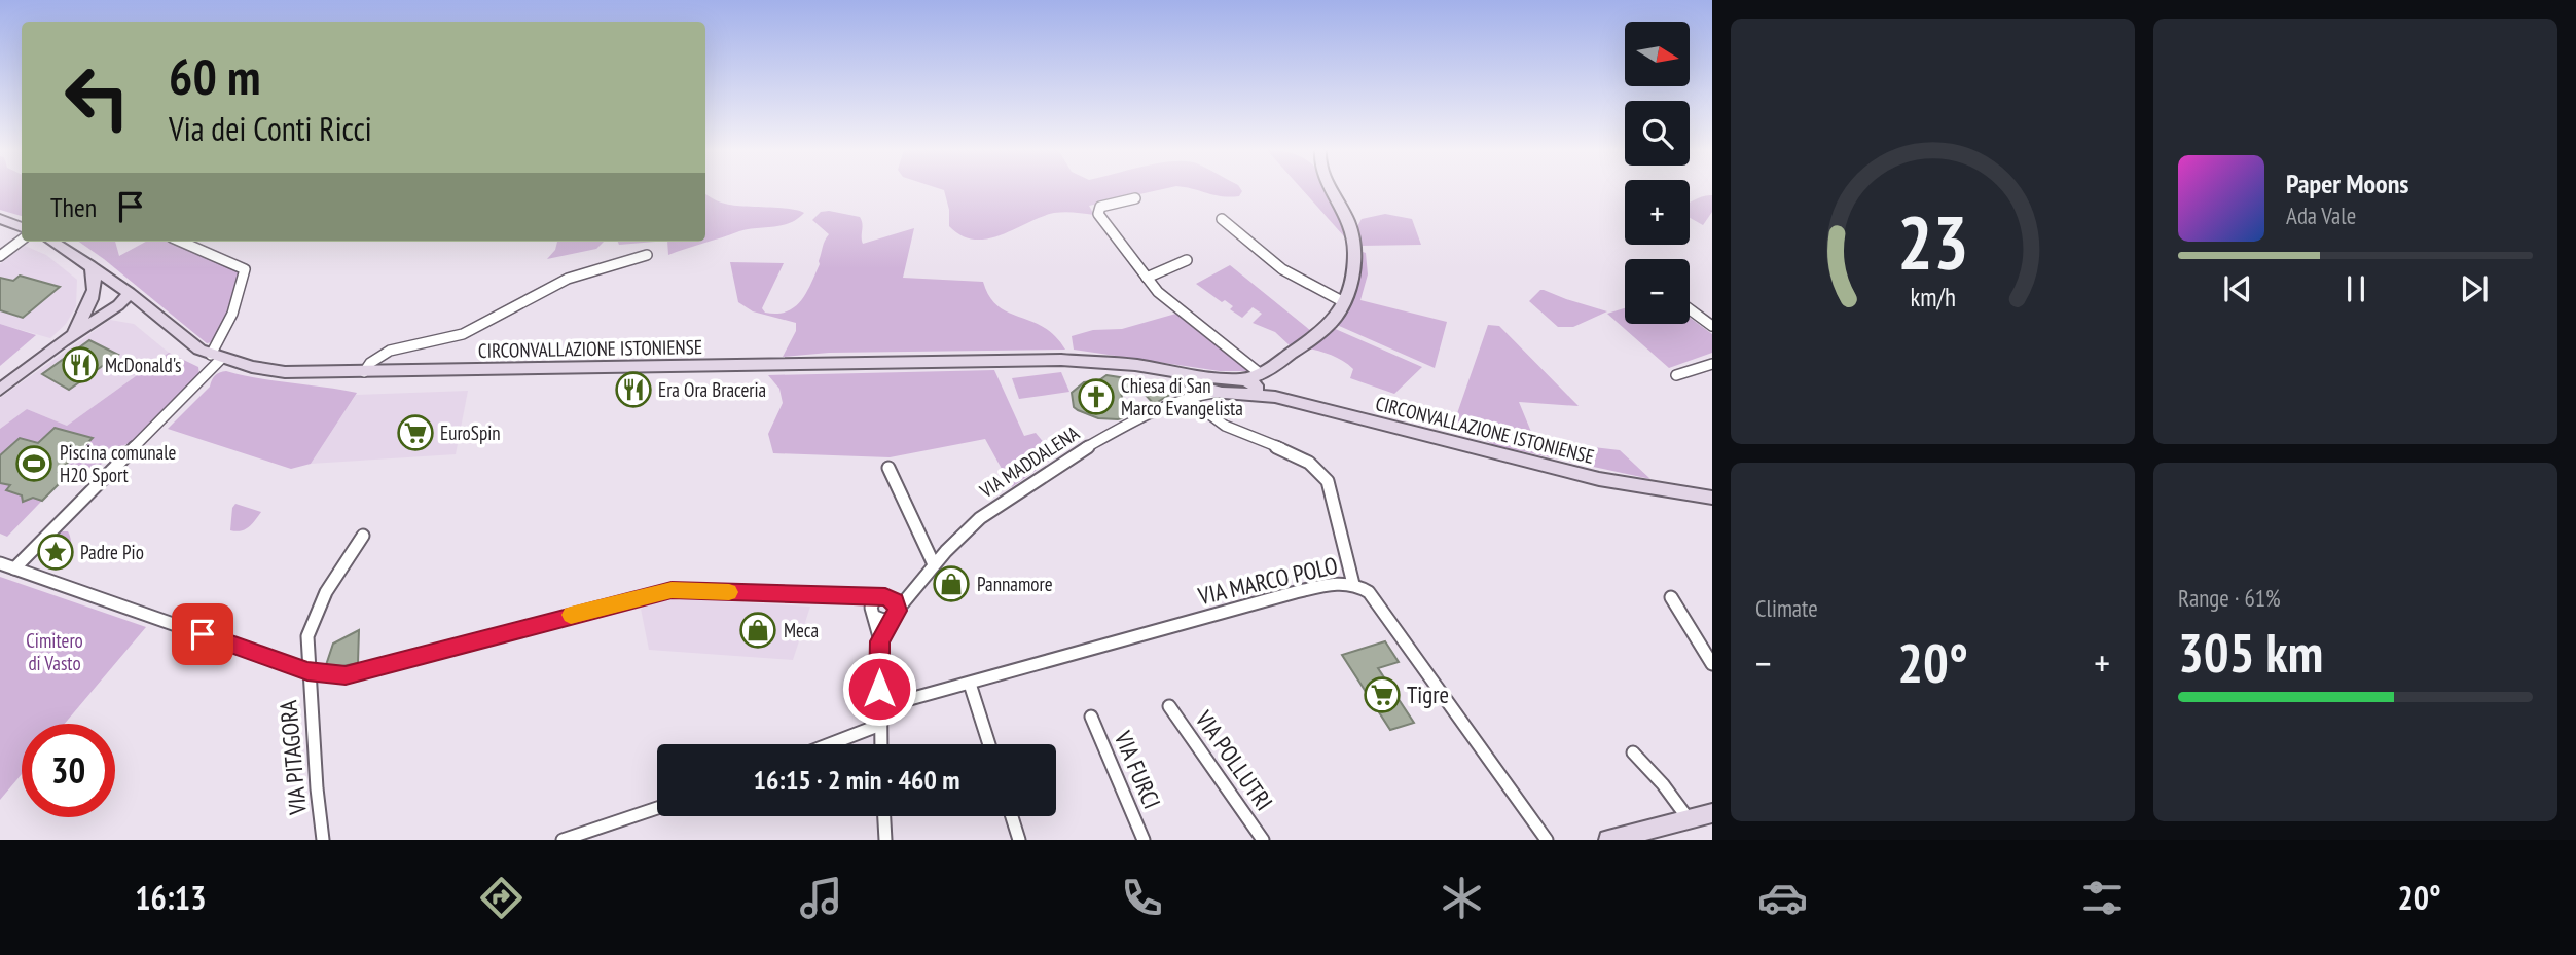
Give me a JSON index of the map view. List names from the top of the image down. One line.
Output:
{"streets":{"main road":["CIRCONVALLAZIONE ISTONIENSE"],"street":["VIA MADDALENA","VIA MARCO POLO","VIA PITAGORA","VIA POLLUTRI","VIA FURCI"]},"crossings":[["CIRCONVALLAZIONE ISTONIENSE","VIA MADDALENA"]],"parks":["Cimitero di Vasto"],"places":{"restaurant":["McDonald's","Era Ora Braceria"],"church":["Chiesa di San Marco Evangelista"],"supermarket":["EuroSpin","Tigre"],"sports":["Piscina comunale H20 Sport"],"place":["Padre Pio"],"shop":["Pannamore","Meca"]},"north":"right","page":{"map_buttons":["+","−"],"turn":["60 m","Via dei Conti Ricci"],"song":["Paper Moons","Ada Vale"],"then":"Then","tile":["Climate",["Range · 61%","305 km"]],"heat":["−","20°","+"],"limit":"30","trip":"16:15 · 2 min · 460 m","tabs":["16:13","20°"],"gauge":["23","km/h"]}}
